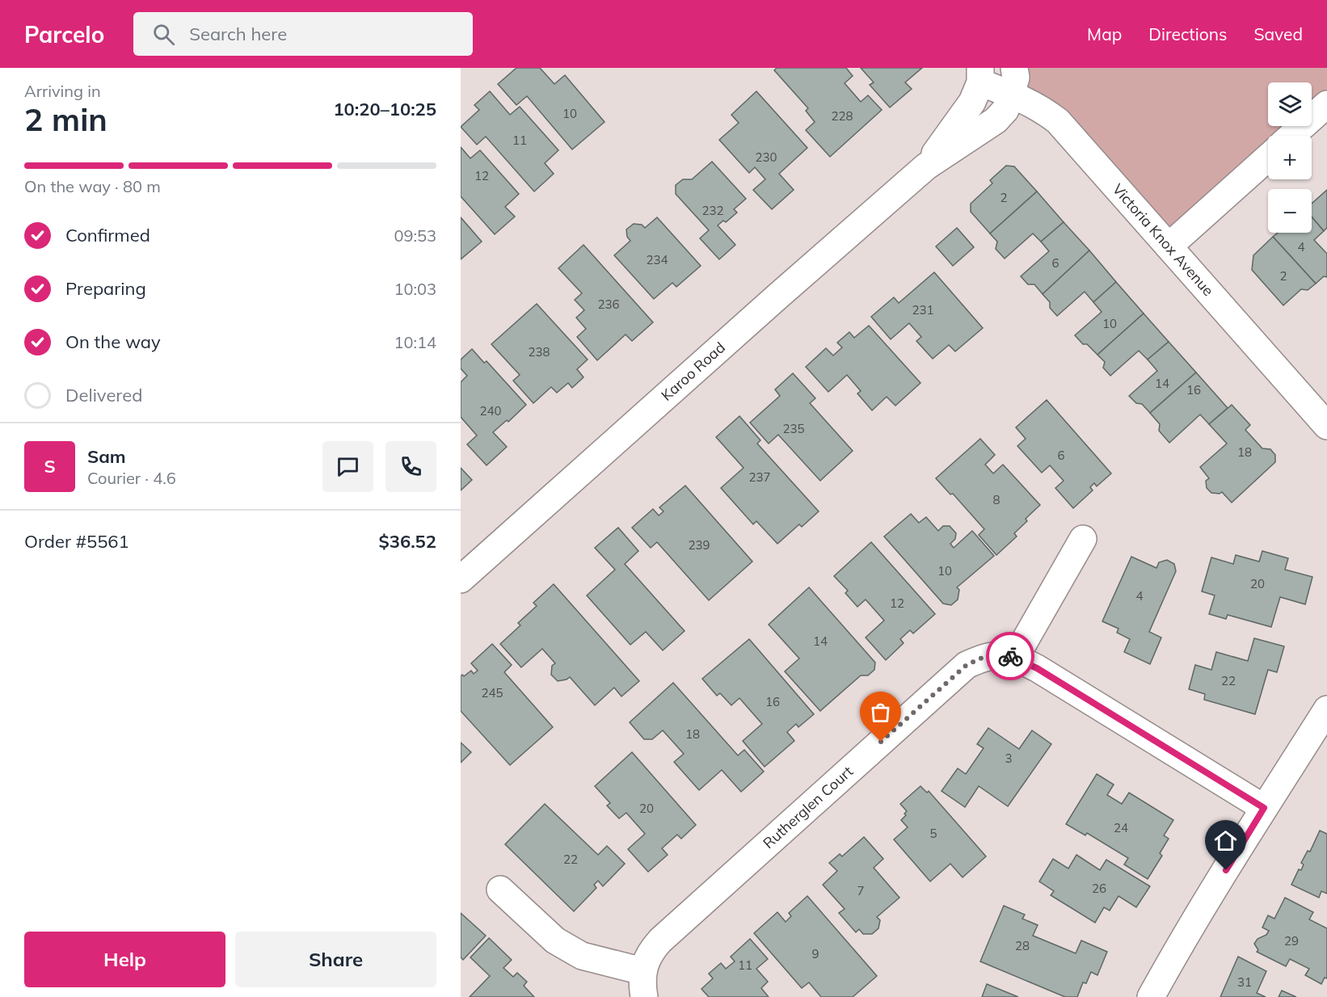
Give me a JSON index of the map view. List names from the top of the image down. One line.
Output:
{"streets":{"street":["Victoria Knox Avenue","Karoo Road","Rutherglen Court"]},"crossings":[["Victoria Knox Avenue","Karoo Road"]],"house_numbers":["10","228","11","230","12","2","232","4","234","6","2","236","231","10","238","14","16","240","235","18","6","237","8","239","10","20","4","12","14","22","245","16","18","3","20","24","5","22","26","7","29","28","9","11","31"],"page":{"header":"Parcelo","search":"Search here","nav":["Map","Directions","Saved"],"heading":["2 min","Arriving in","10:20–10:25"],"panel":["Sam","Courier · 4.6","Order #5561","$36.52"],"map_buttons":["+","−"],"bar":"On the way · 80 m","list":[["Confirmed","09:53"],["Preparing","10:03"],["On the way","10:14"],"Delivered"],"round":"S","buttons":["Help","Share"]}}
